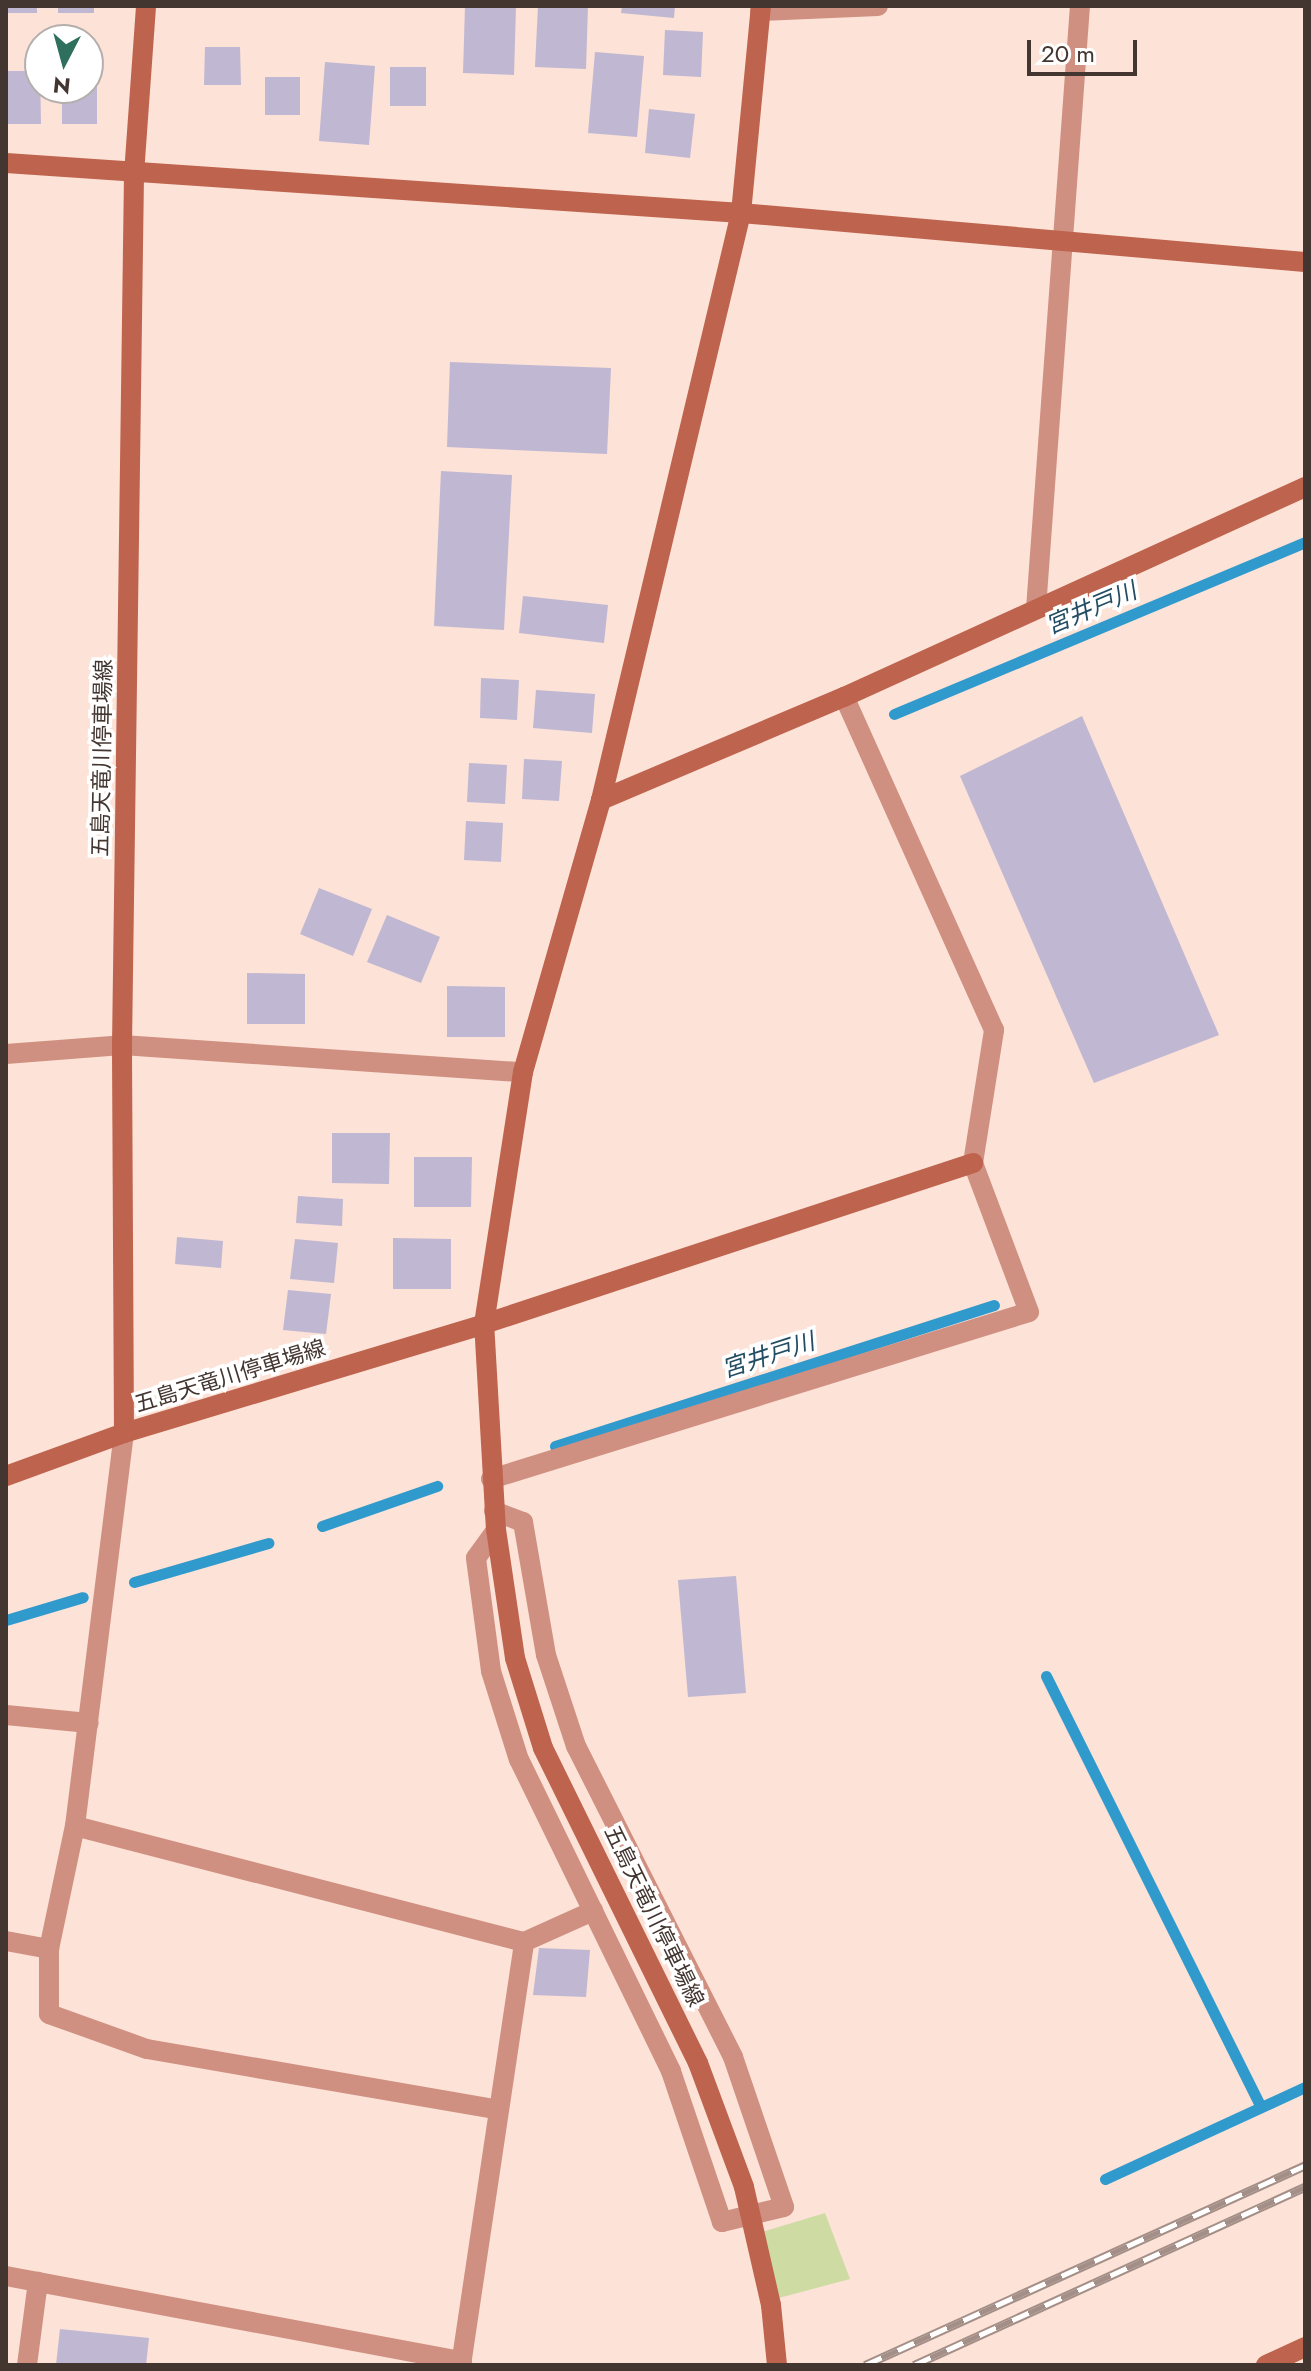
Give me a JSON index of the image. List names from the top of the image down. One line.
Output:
{"streets":{"street":["五島天竜川停車場線"]},"water":["宮井戸川"],"scale_bar":"20 m","north":"bottom"}
